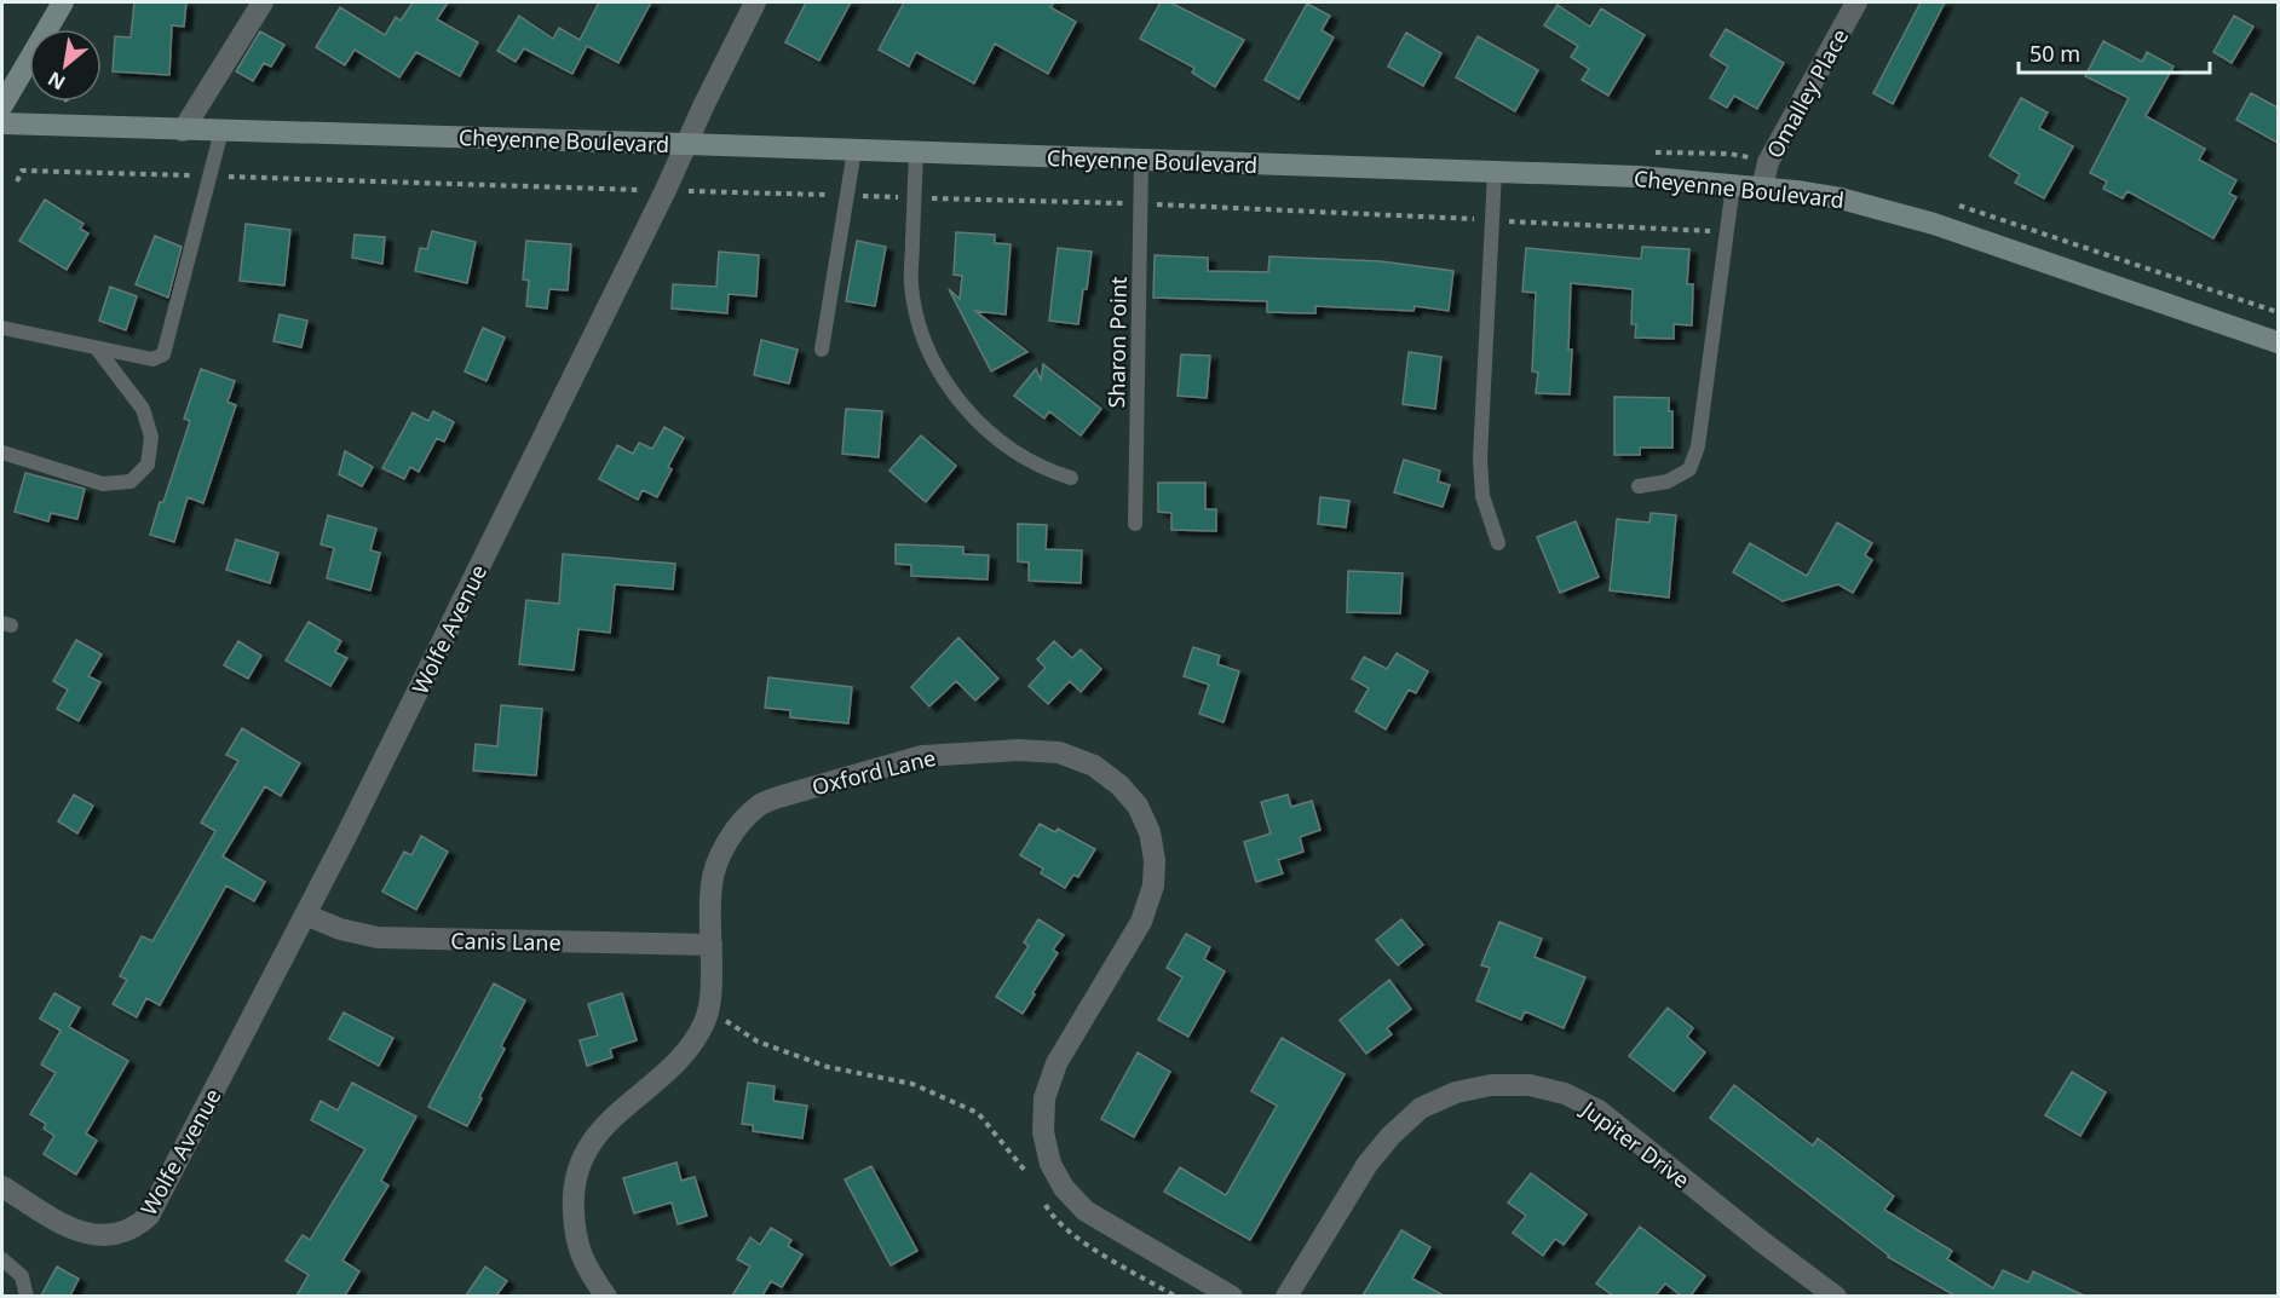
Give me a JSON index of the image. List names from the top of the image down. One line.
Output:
{"streets":{"main road":["Cheyenne Boulevard"],"street":["Omalley Place","Wolfe Avenue","Oxford Lane","Canis Lane","Jupiter Drive"],"lane":["Sharon Point"]},"crossings":[["Omalley Place","Cheyenne Boulevard"],["Cheyenne Boulevard","Sharon Point"],["Cheyenne Boulevard","Wolfe Avenue"],["Wolfe Avenue","Canis Lane"],["Oxford Lane","Canis Lane"]],"scale_bar":"50 m","north":"bottom left"}
